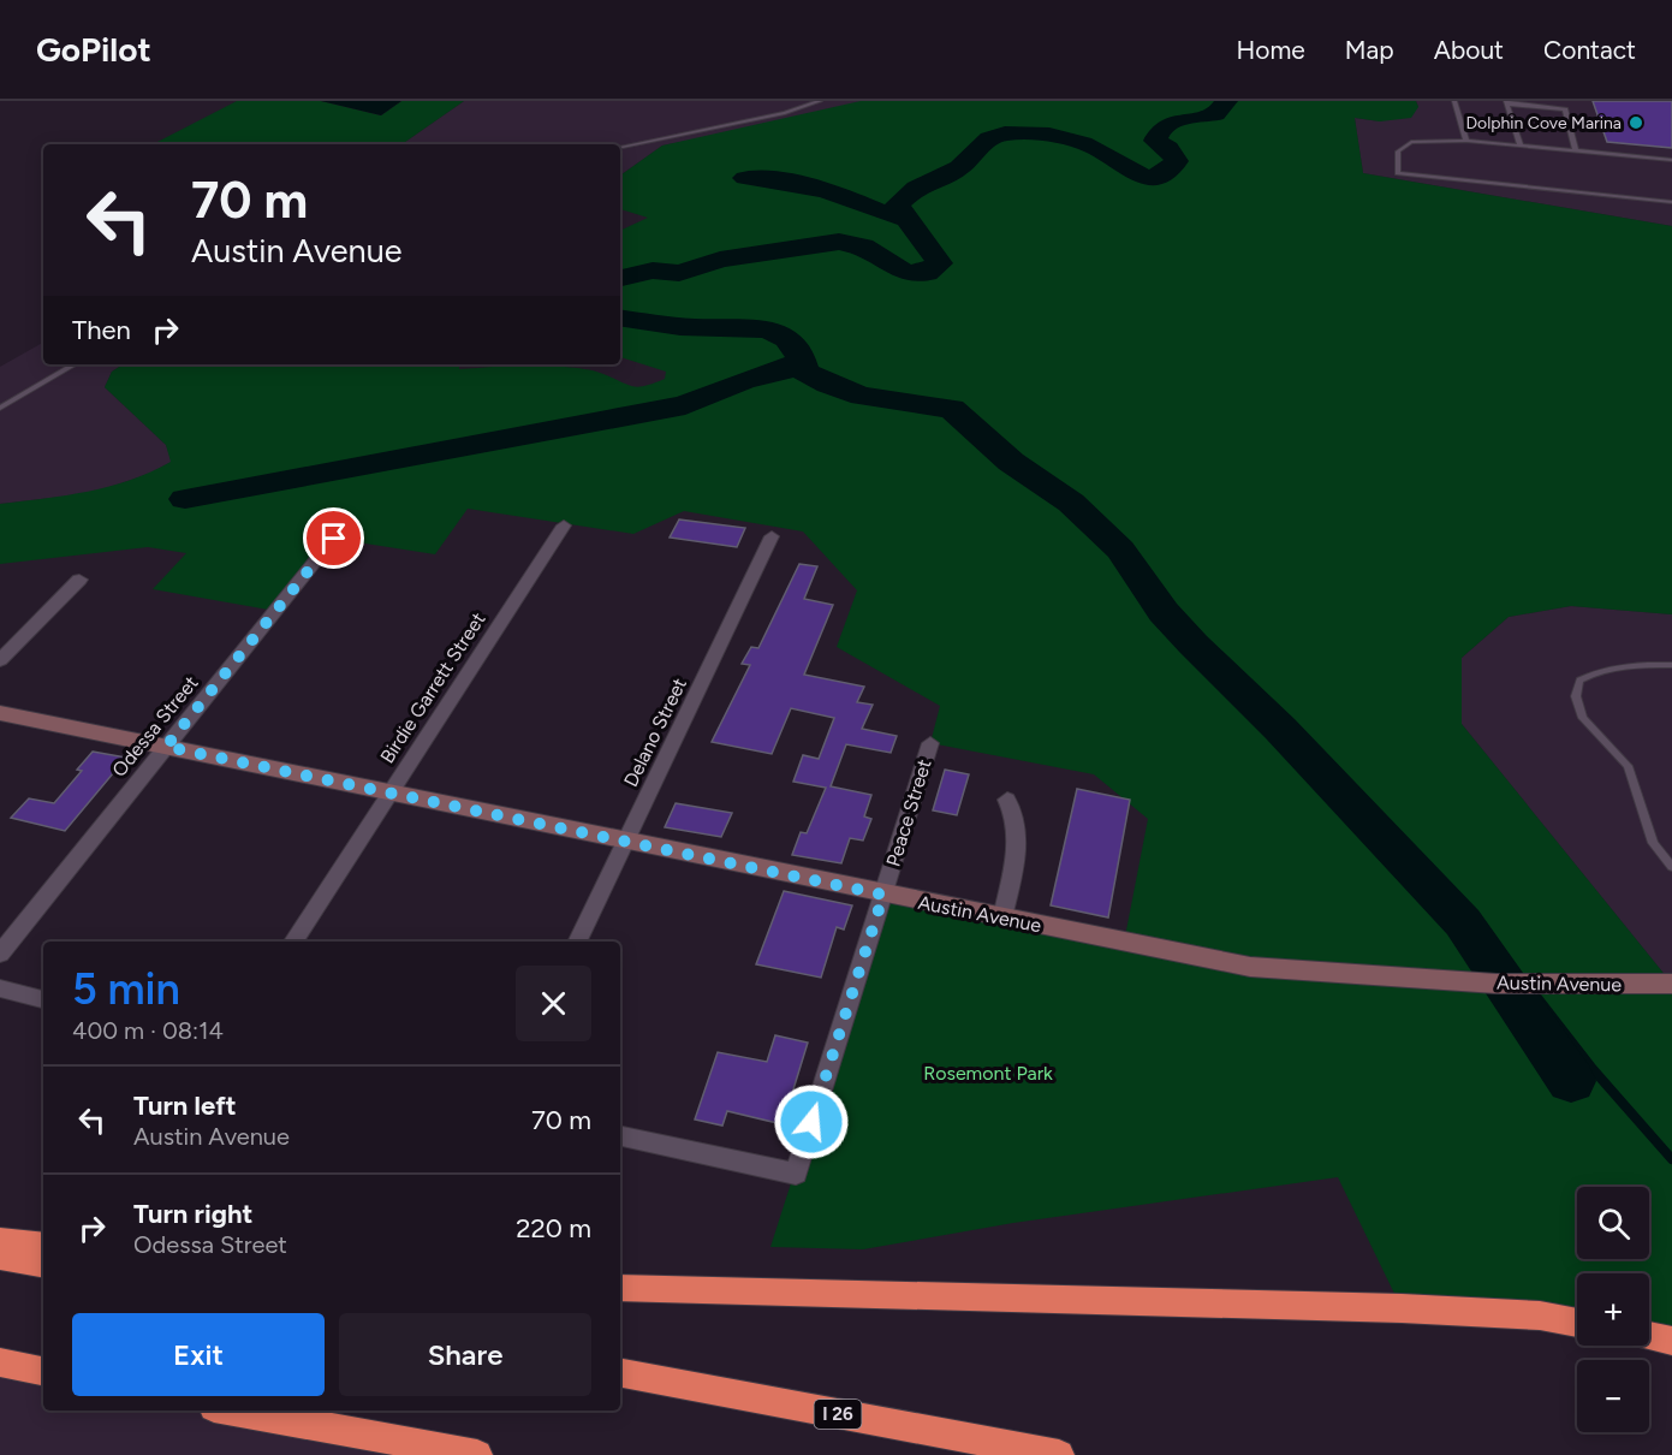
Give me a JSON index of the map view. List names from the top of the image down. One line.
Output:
{"streets":{"highway":["I 26"],"street":["Birdie Garrett Street","Odessa Street","Delano Street","Peace Street","Austin Avenue"]},"crossings":[["Birdie Garrett Street","Austin Avenue"],["Odessa Street","Austin Avenue"],["Delano Street","Austin Avenue"],["Peace Street","Austin Avenue"]],"parks":["Rosemont Park"],"places":["Dolphin Cove Marina"],"page":{"header":"GoPilot","nav":["Home","Map","About","Contact"],"turn":["70 m","Austin Avenue"],"then":"Then","heading":["5 min","400 m · 08:14"],"list":[{"name":"Turn left","note":"Austin Avenue","value":"70 m"},{"name":"Turn right","note":"Odessa Street","value":"220 m"}],"map_buttons":["+","−"],"buttons":["Exit","Share"]}}
